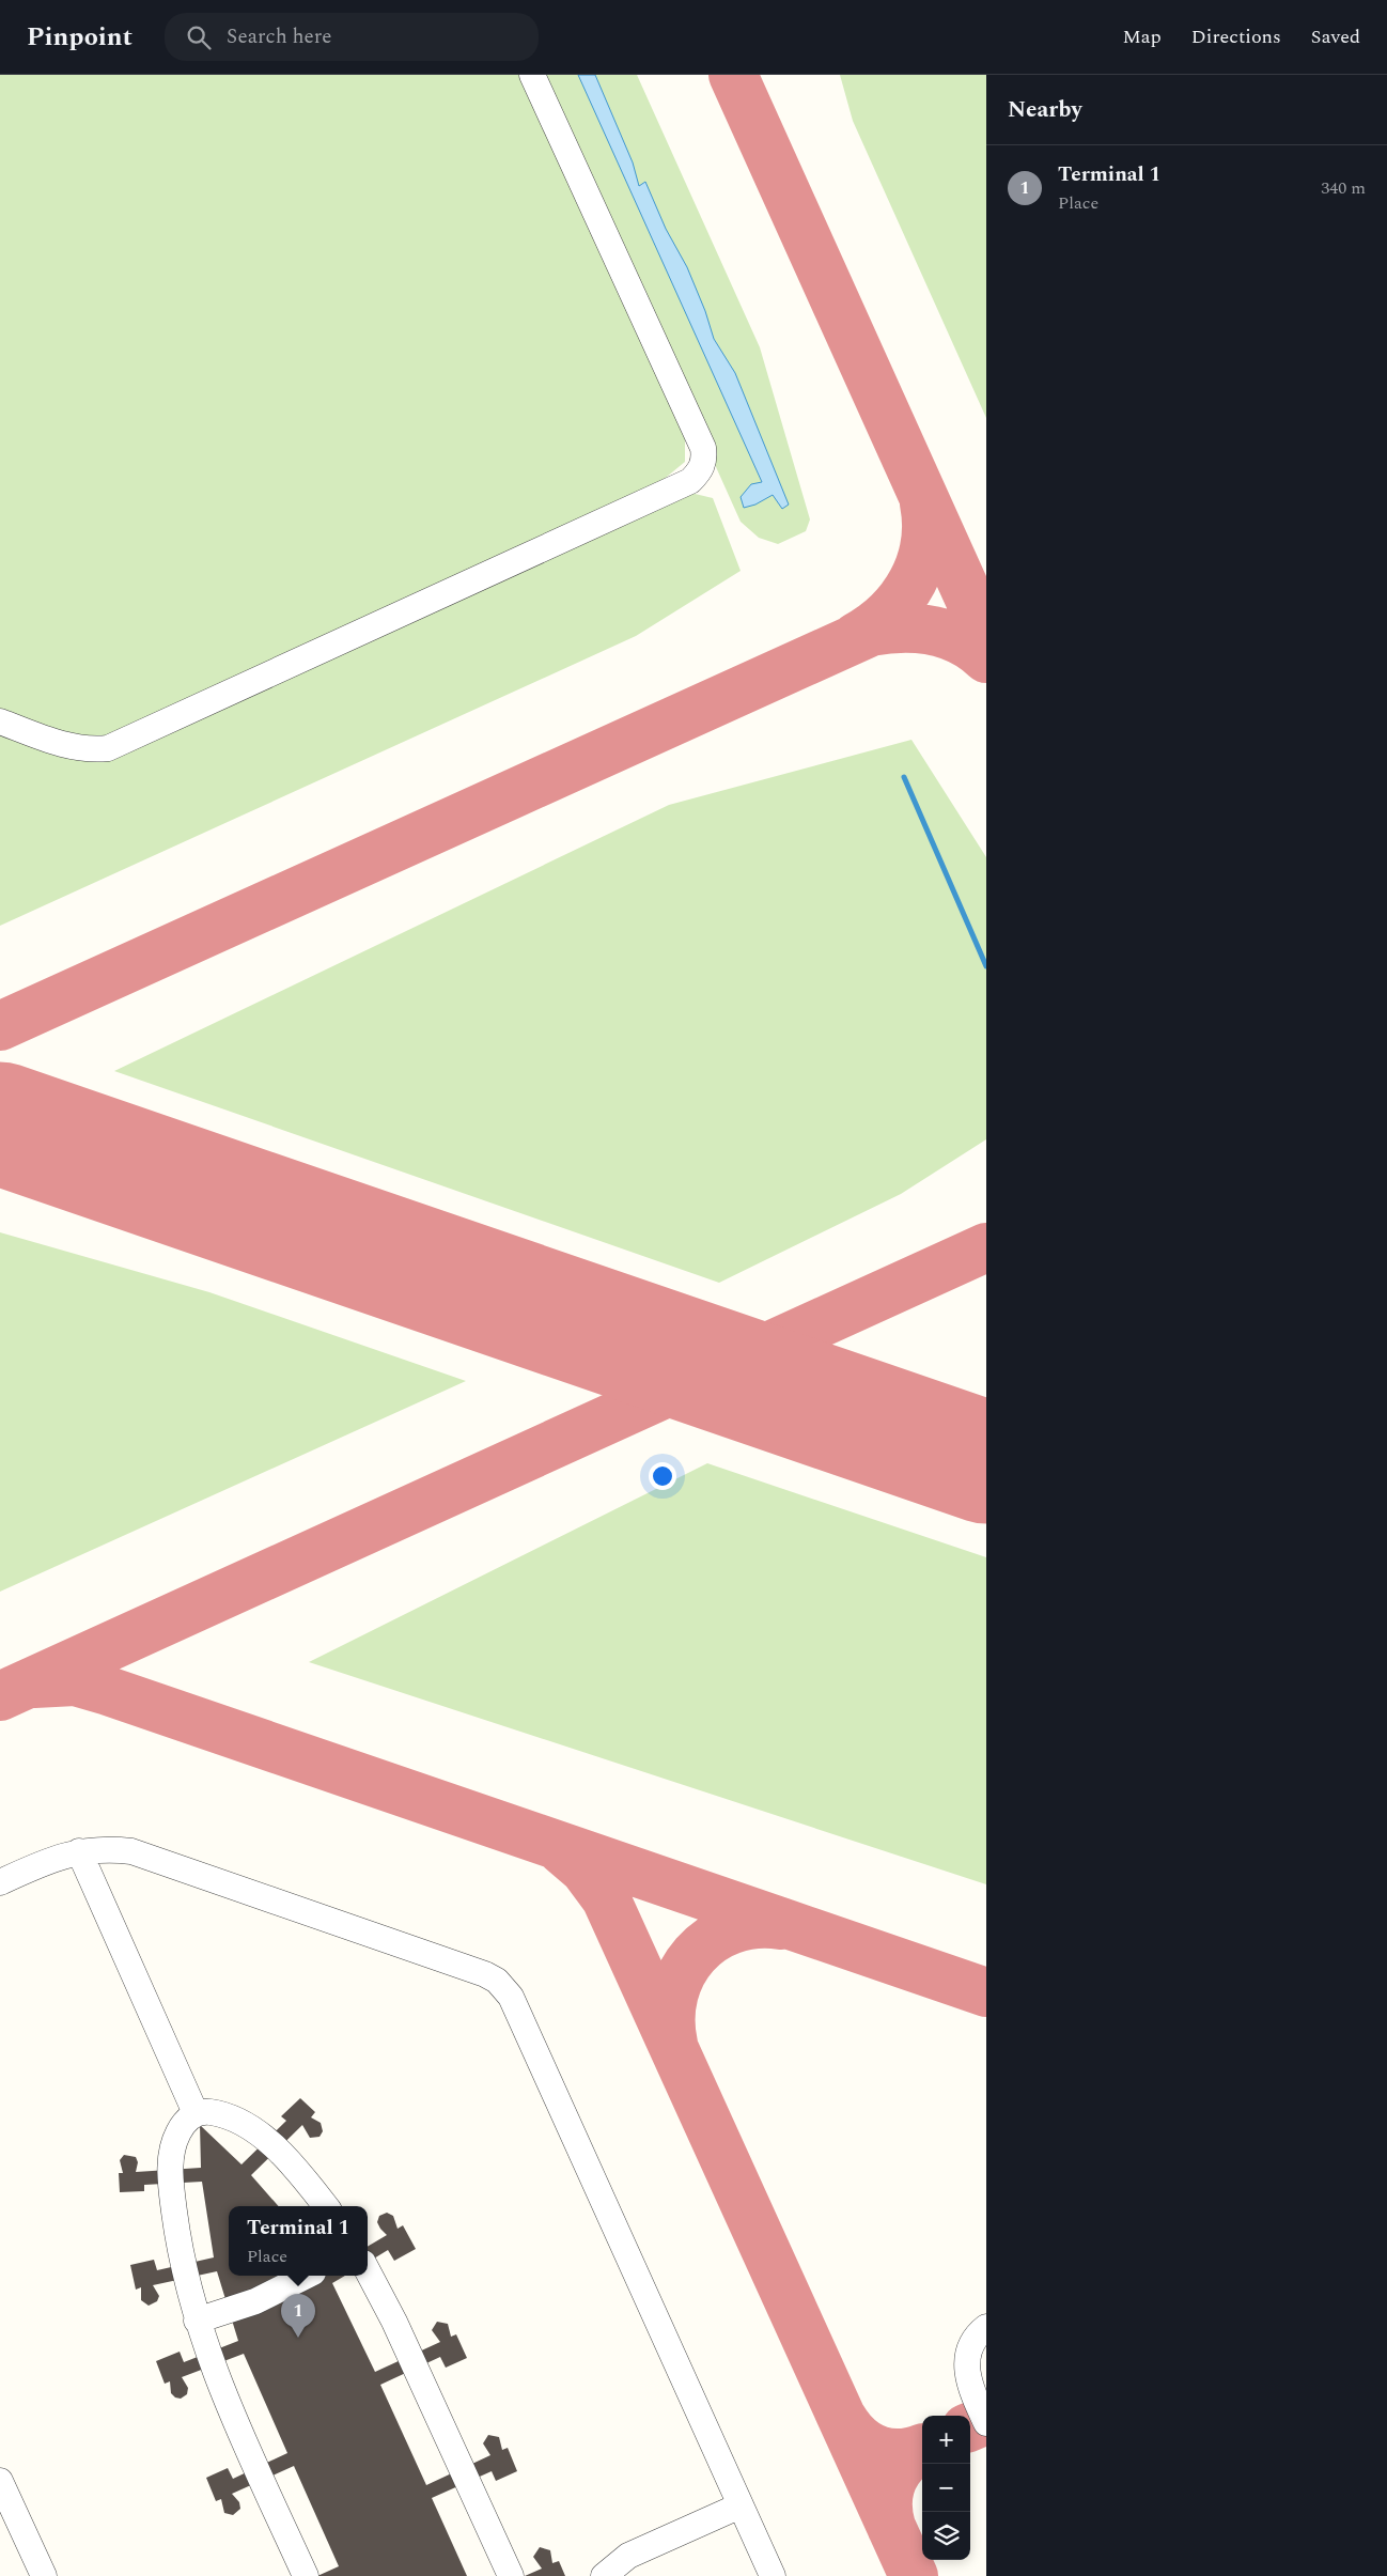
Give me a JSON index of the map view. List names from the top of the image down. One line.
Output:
{"page":{"header":"Pinpoint","search":"Search here","nav":["Map","Directions","Saved"],"heading":"Nearby","list":[{"mark":"1","name":"Terminal 1","note":"Place","value":"340 m"}],"popup":["Terminal 1","Place"],"pins":"1","map_buttons":["+","−"]}}
